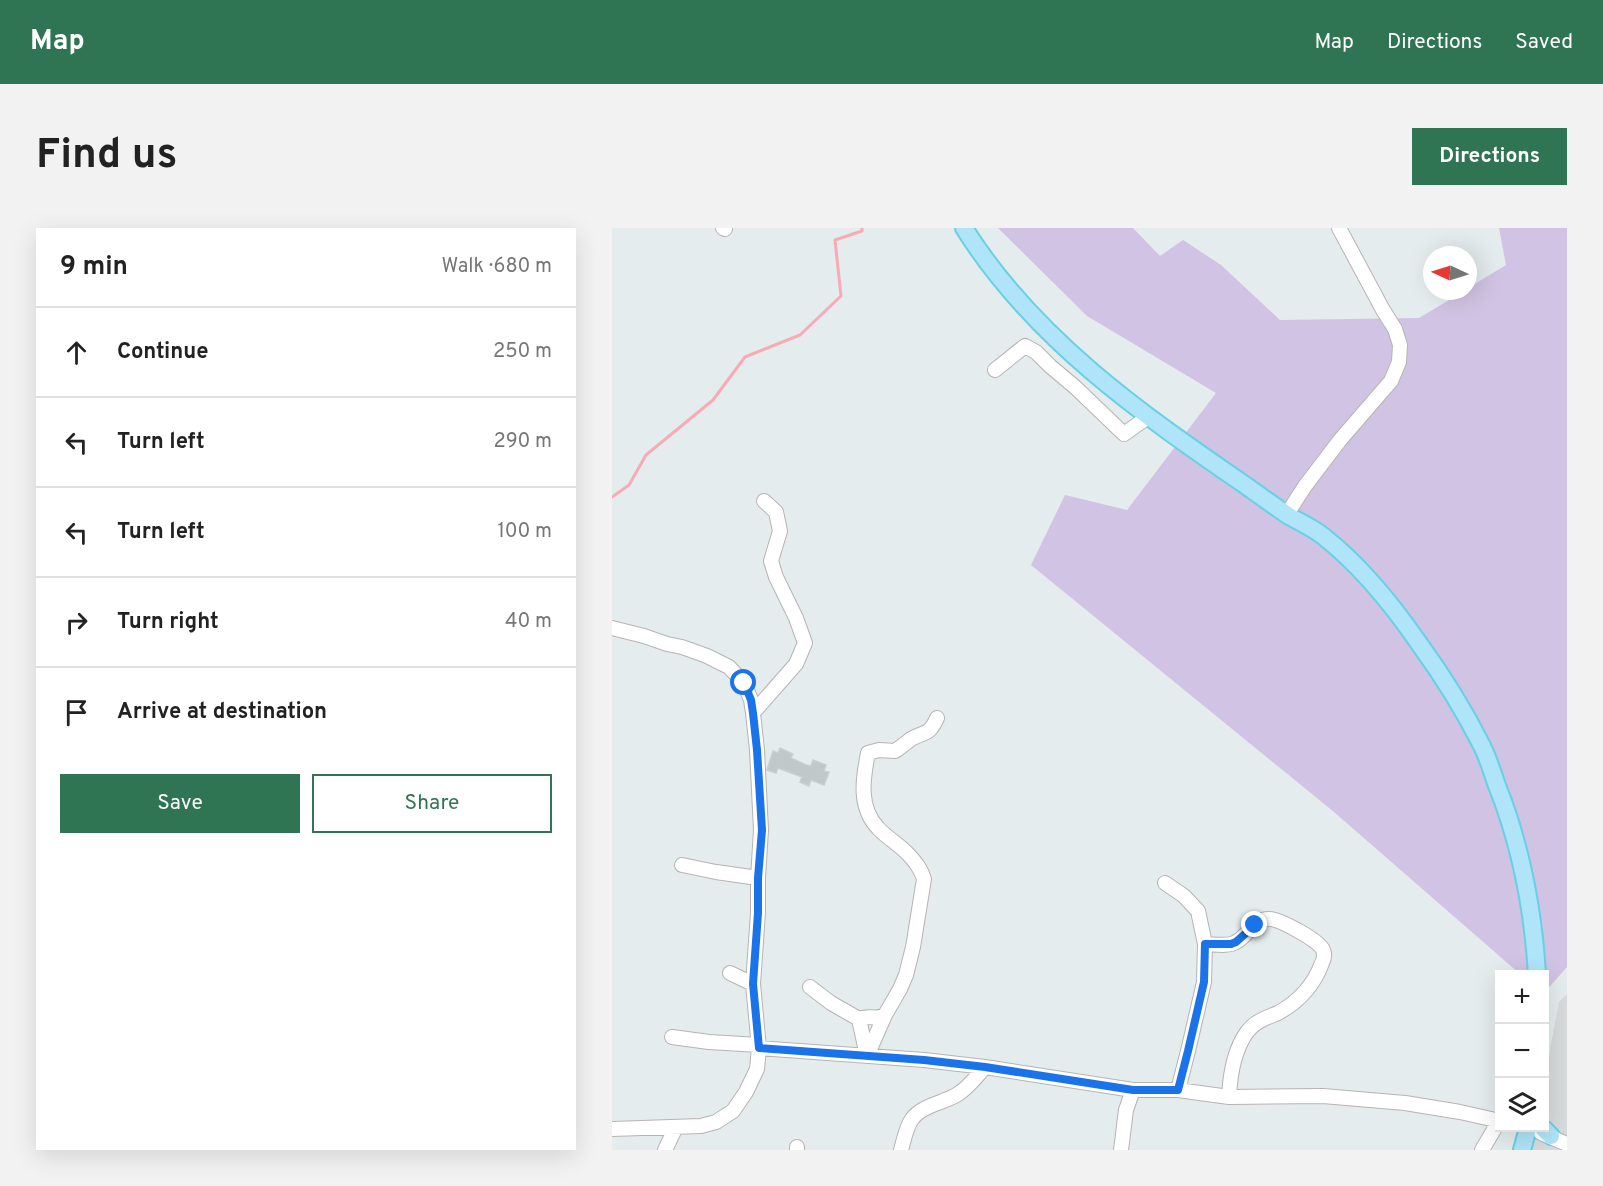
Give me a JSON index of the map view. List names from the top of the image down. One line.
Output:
{"north":"left","page":{"header":"Map","nav":["Map","Directions","Saved"],"buttons":["Directions",["Save","Share"]],"title":"Find us","heading":["9 min","Walk · 680 m"],"list":[["Continue","250 m"],["Turn left","290 m"],["Turn left","100 m"],["Turn right","40 m"],"Arrive at destination"],"map_buttons":["+","−"]}}
